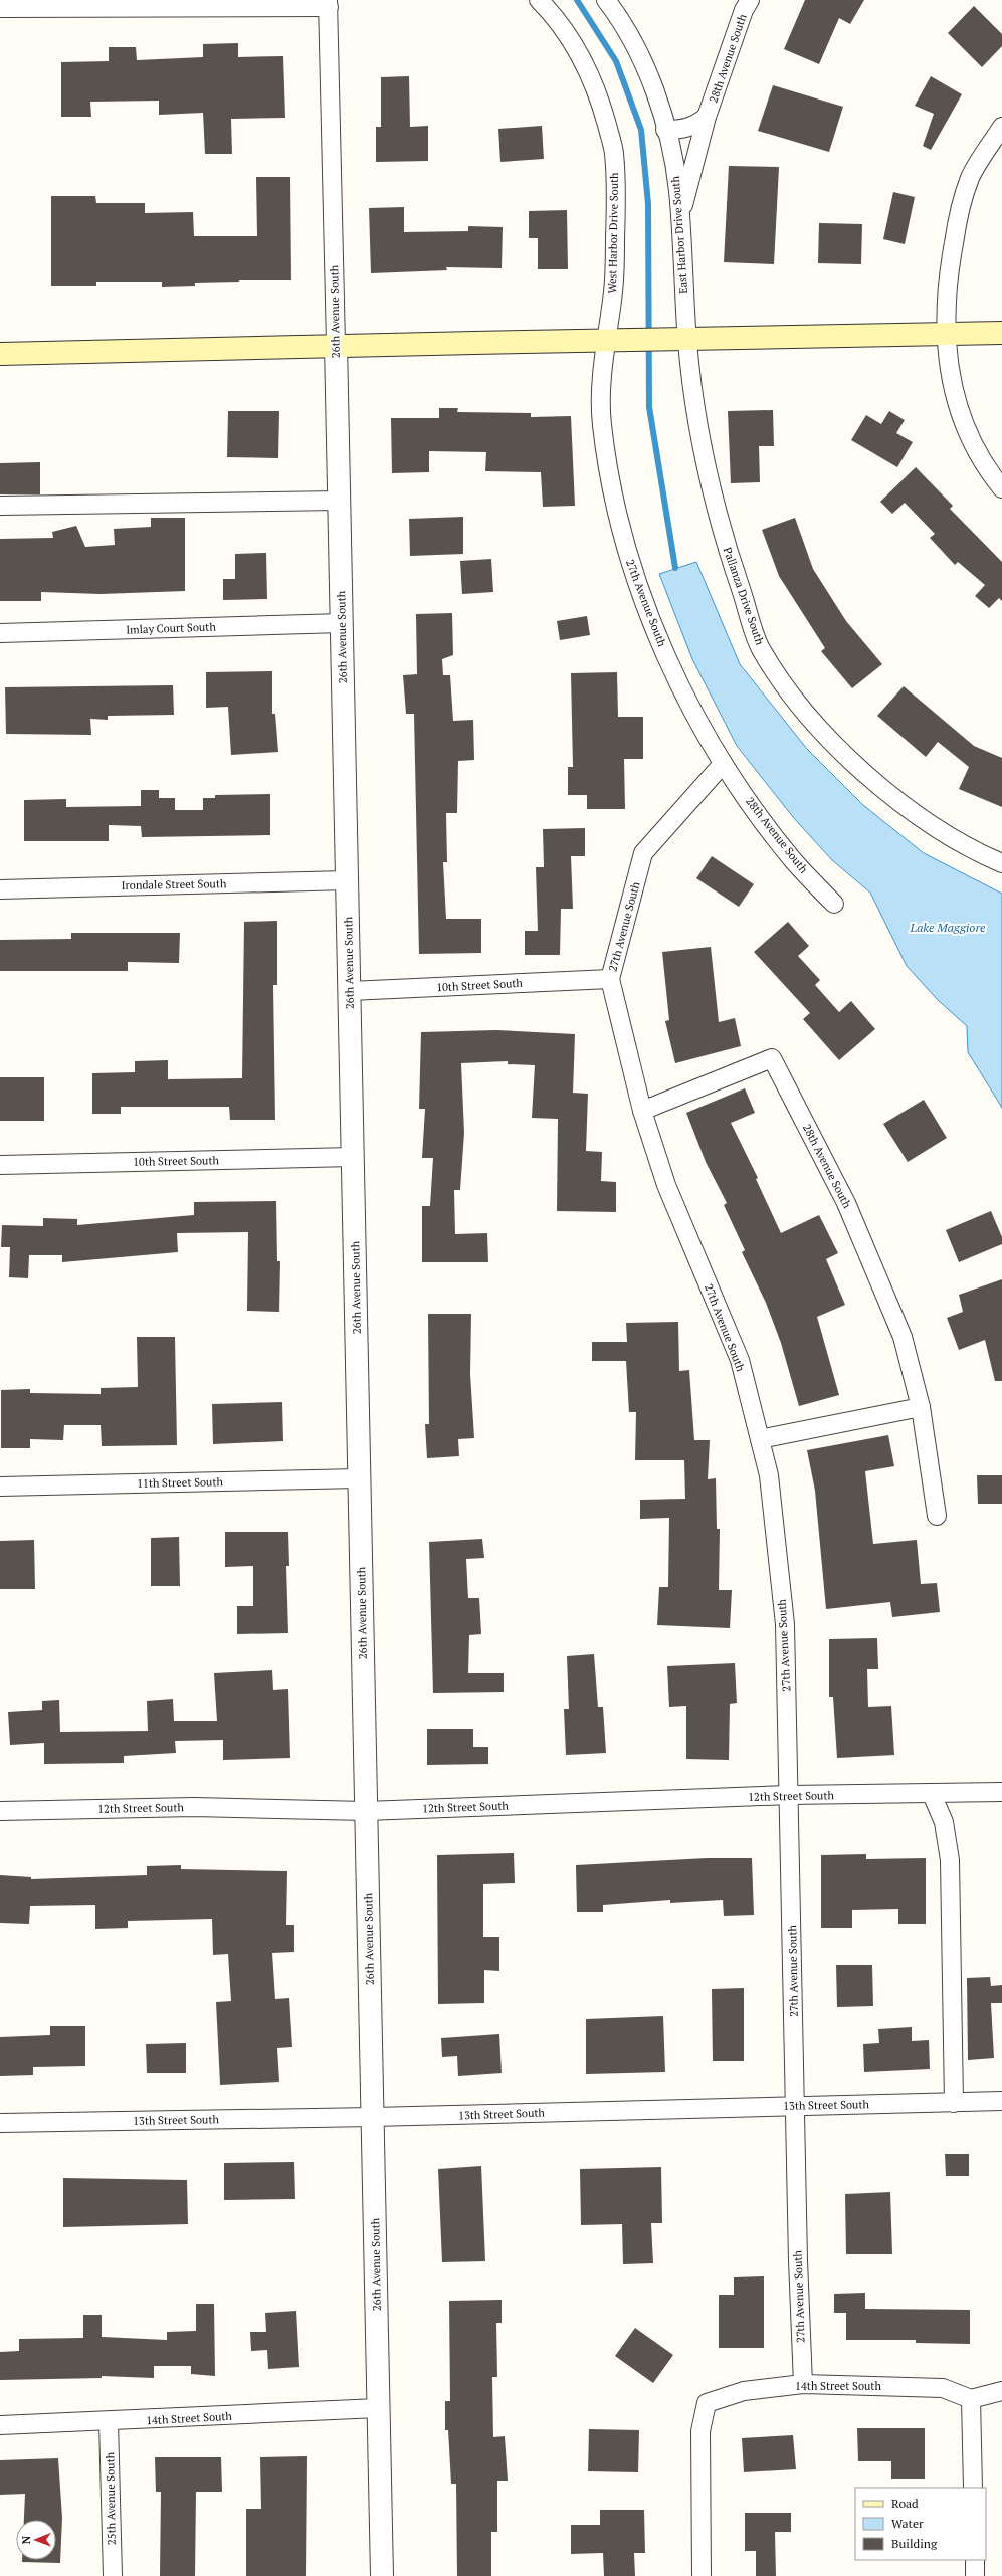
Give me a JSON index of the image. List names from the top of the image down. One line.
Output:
{"streets":{"street":["28th Avenue South","West Harbor Drive South","East Harbor Drive South","26th Avenue South","Pallanza Drive South","27th Avenue South","Imlay Court South","Irondale Street South","10th Street South","11th Street South","12th Street South","13th Street South","14th Street South","25th Avenue South"]},"crossings":[["28th Avenue South","East Harbor Drive South"],["28th Avenue South","27th Avenue South"],["West Harbor Drive South","27th Avenue South"],["East Harbor Drive South","Pallanza Drive South"],["26th Avenue South","Imlay Court South"],["26th Avenue South","Irondale Street South"],["26th Avenue South","10th Street South"],["26th Avenue South","11th Street South"],["26th Avenue South","12th Street South"],["26th Avenue South","13th Street South"],["26th Avenue South","14th Street South"],["27th Avenue South","10th Street South"],["27th Avenue South","12th Street South"],["27th Avenue South","13th Street South"],["27th Avenue South","14th Street South"],["14th Street South","25th Avenue South"]],"water":["Lake Maggiore"],"legend":["Road","Water","Building"],"north":"left"}
